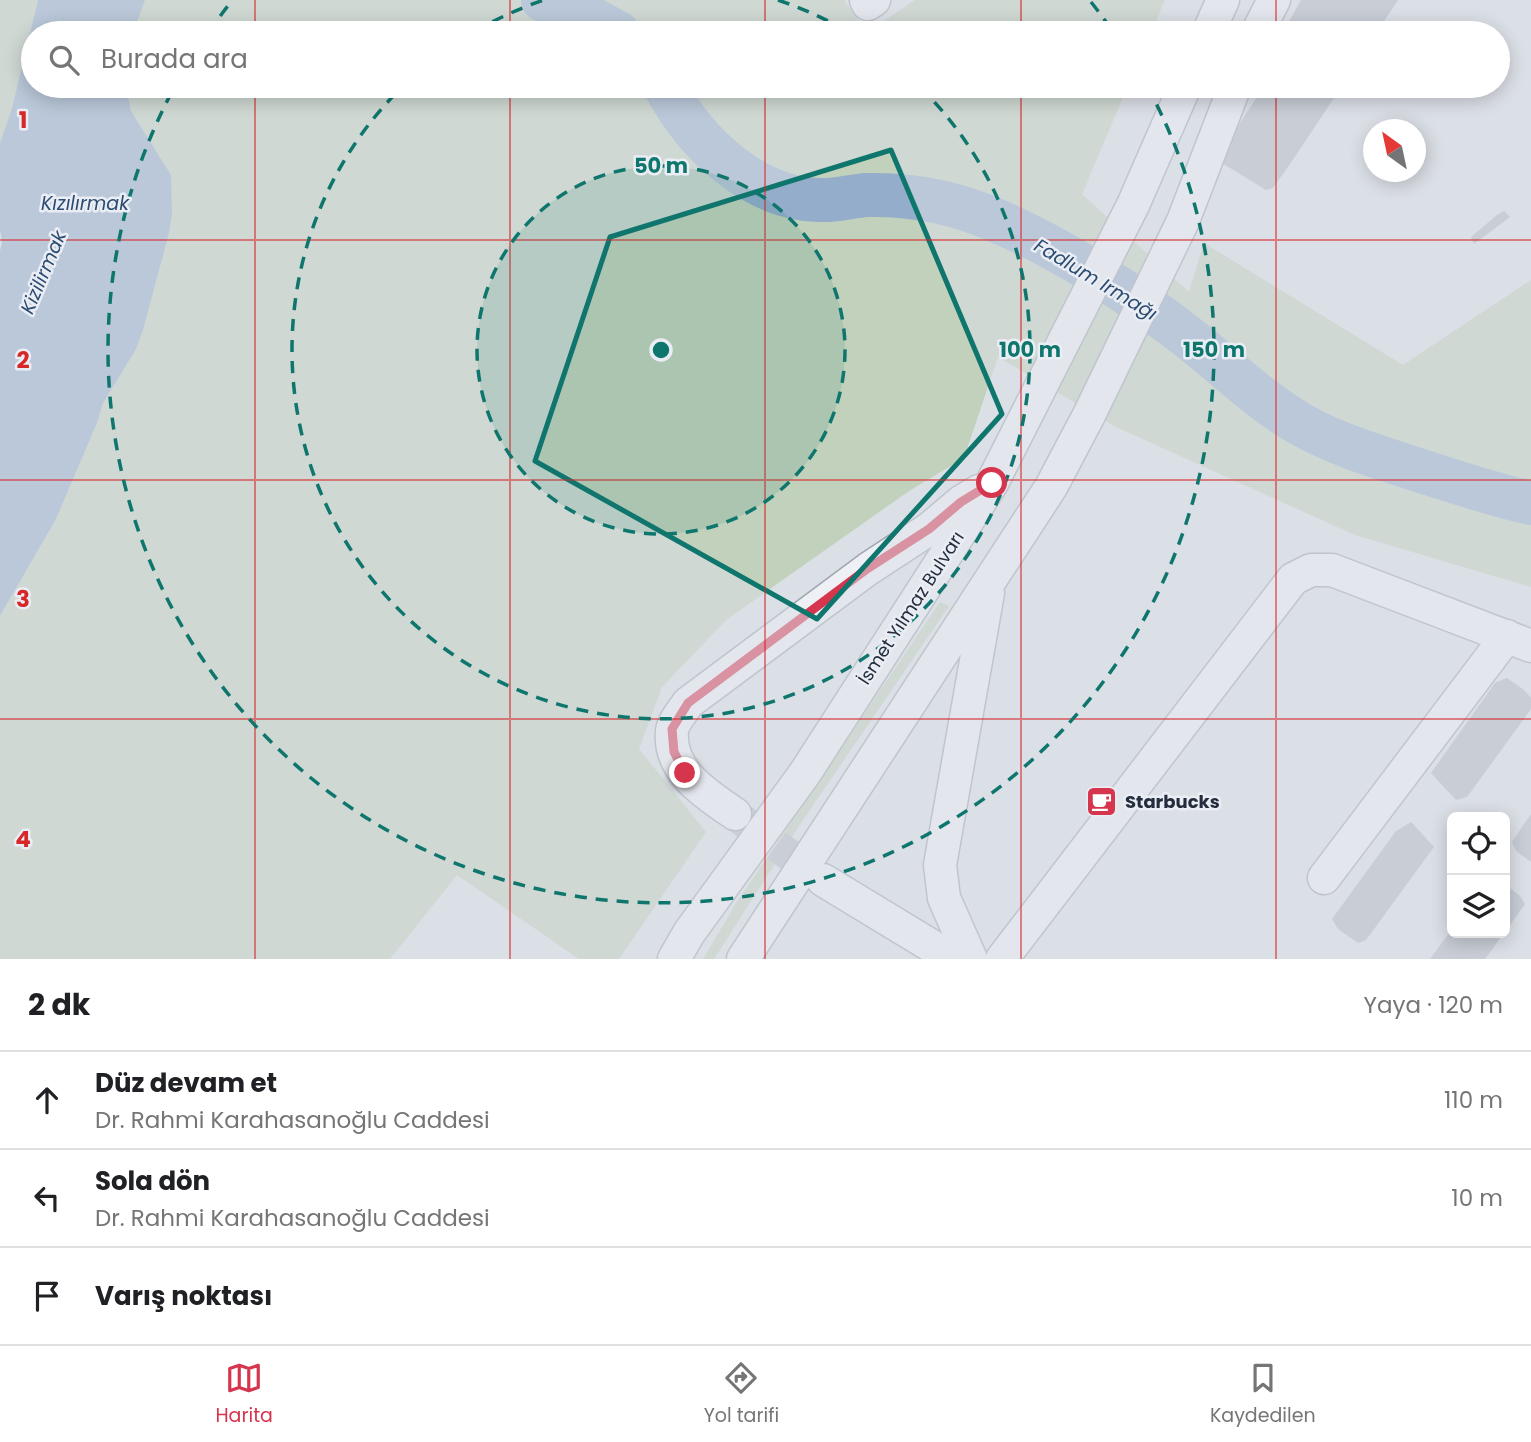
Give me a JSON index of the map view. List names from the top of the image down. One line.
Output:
{"streets":{"street":["İsmet Yılmaz Bulvarı"]},"water":["Kızılırmak","Kizilirmak","Fadlum Irmağı"],"places":{"cafe":["Starbucks"]},"north":"top left","page":{"search":"Burada ara","heading":["2 dk","Yaya · 120 m"],"list":[["Düz devam et","Dr. Rahmi Karahasanoğlu Caddesi","110 m"],["Sola dön","Dr. Rahmi Karahasanoğlu Caddesi","10 m"],"Varış noktası"],"nav":["Harita","Yol tarifi","Kaydedilen"]},"grid":{"rows":["1","2","3","4"]},"rings":["50 m","100 m","150 m"]}
